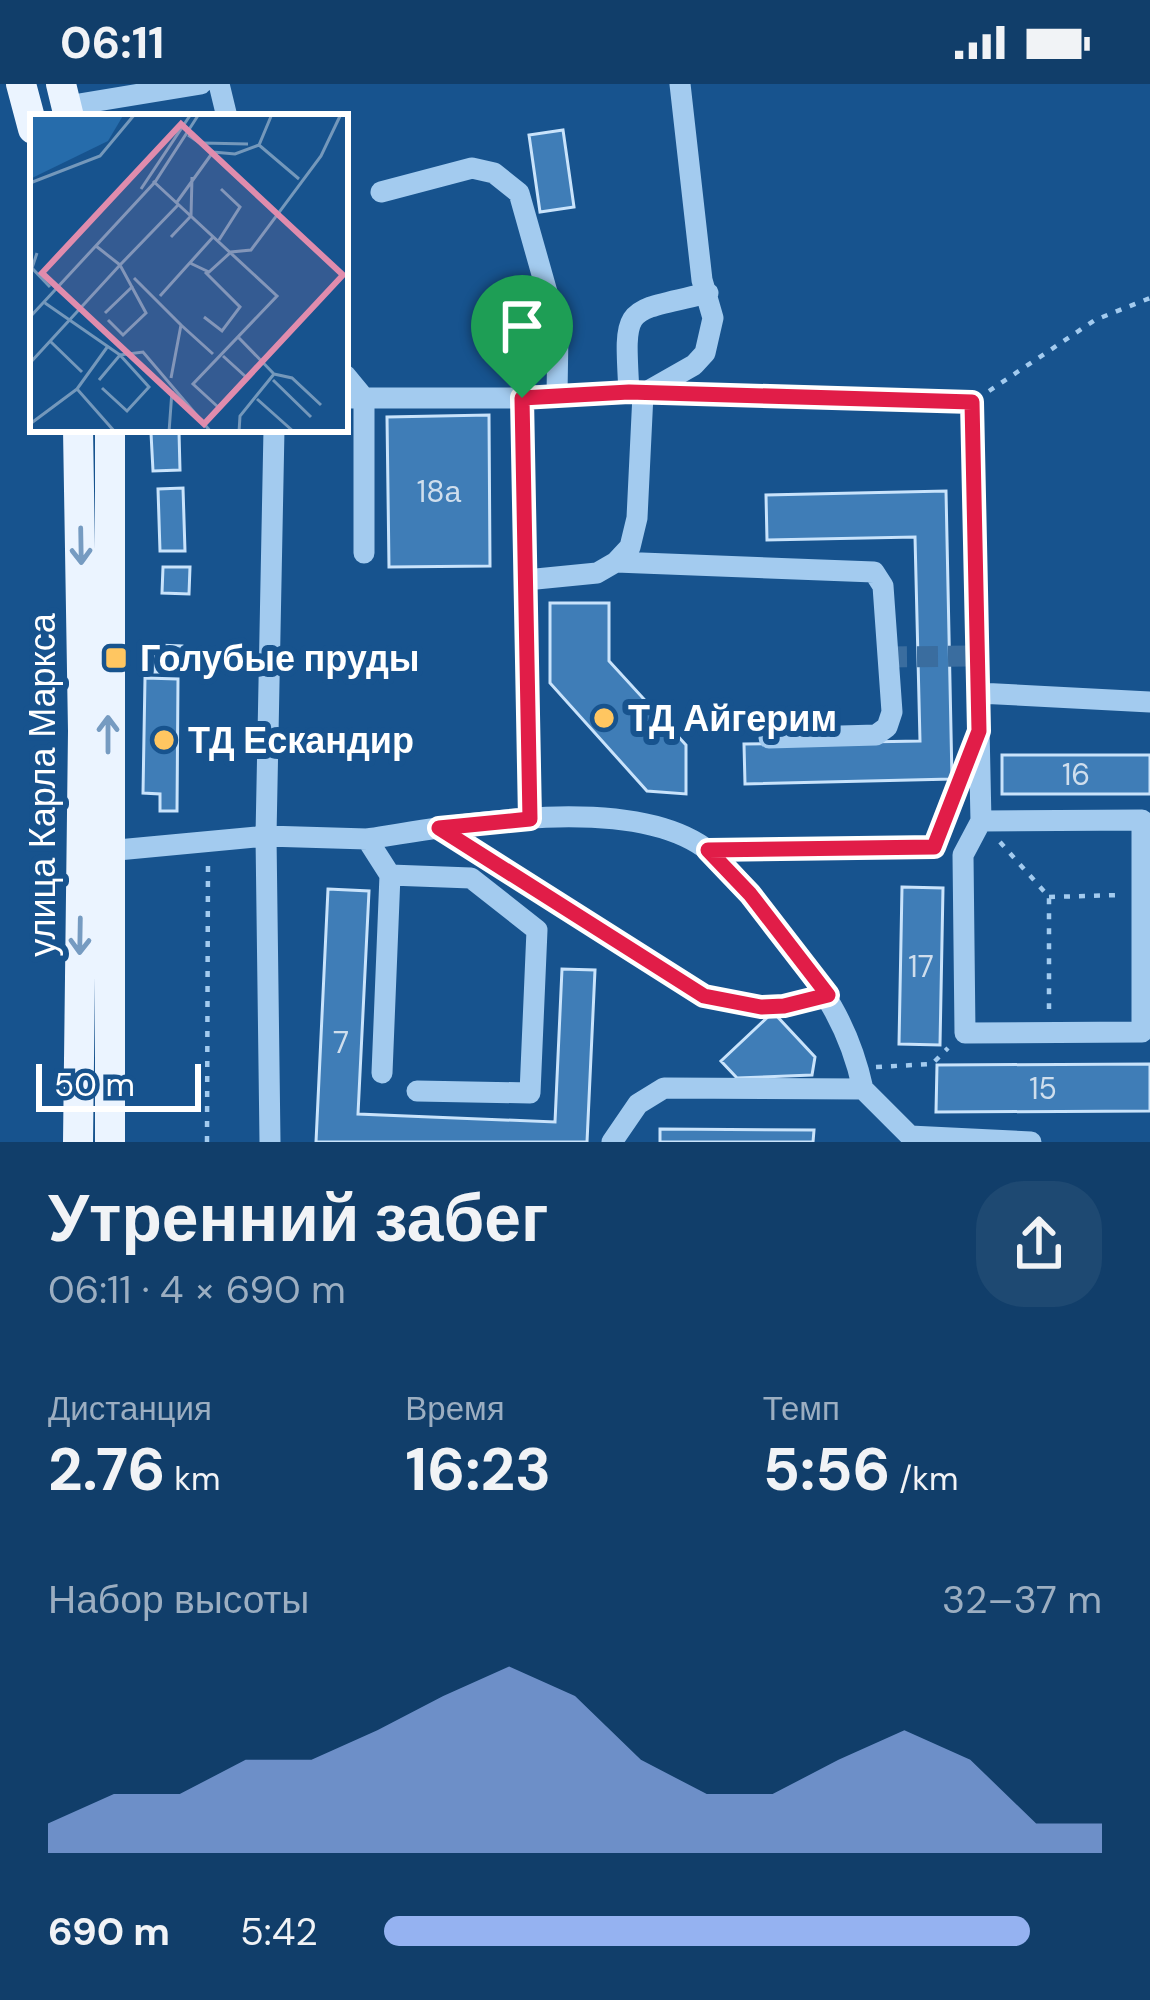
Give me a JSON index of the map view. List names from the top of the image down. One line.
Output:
{"streets":{"main road":["улица Карла Маркса"]},"places":{"transit":["Голубые пруды"],"other":["ТД Айгерим","ТД Ескандир"]},"house_numbers":["18а","16","17","7","15"],"scale_bar":"50 m","page":{"status":"06:11","scale":"50 m","heading":["Утренний забег","06:11 · 4 × 690 m"],"stats":[["Дистанция","2.76 km"],["Время","16:23"],["Темп","5:56 /km"]],"chart":["Набор высоты","32–37 m"],"list":[{"name":"690 m","note":"5:42"}]}}
